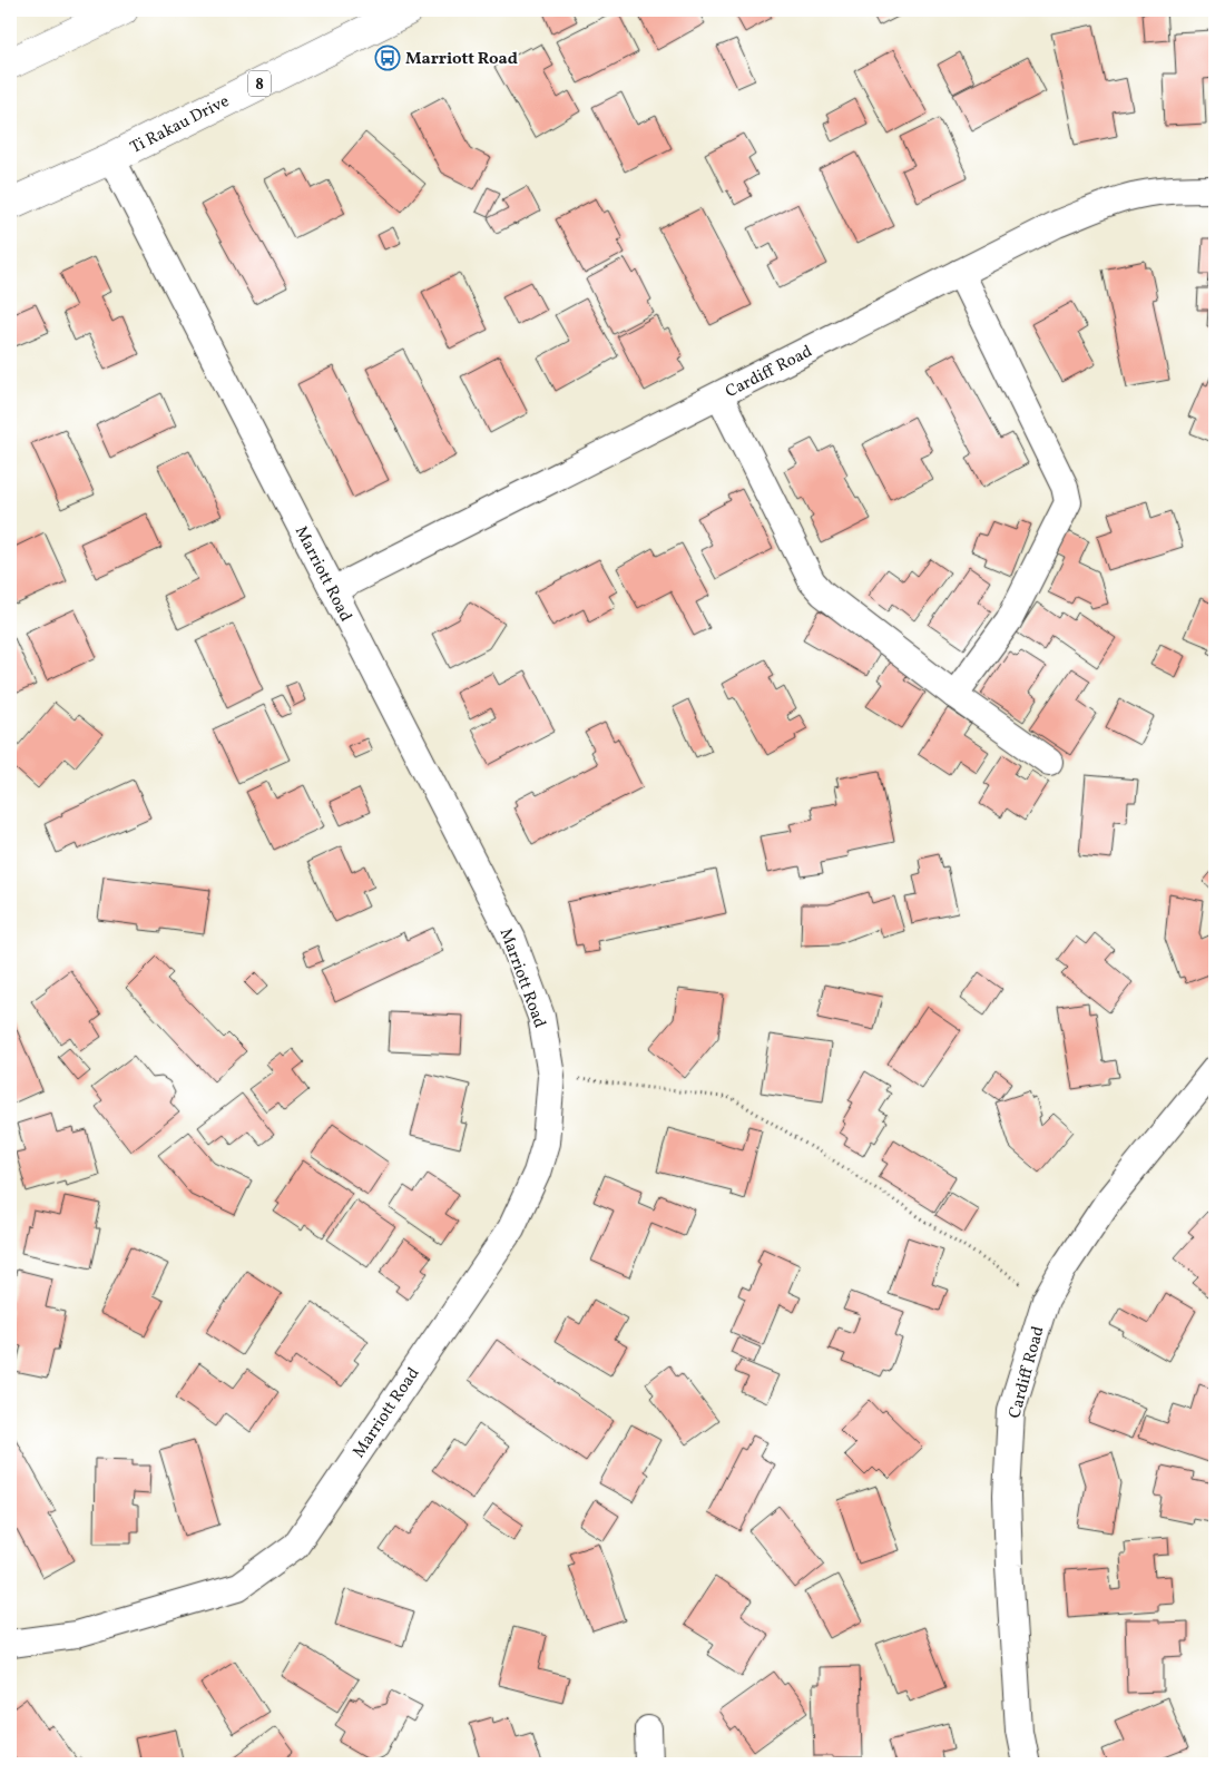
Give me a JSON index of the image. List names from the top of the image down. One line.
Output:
{"streets":{"main road":["8","Ti Rakau Drive"],"street":["Cardiff Road","Marriott Road"]},"crossings":[["Ti Rakau Drive","Marriott Road"],["Cardiff Road","Marriott Road"]],"places":{"bus stop":["Marriott Road"]}}
